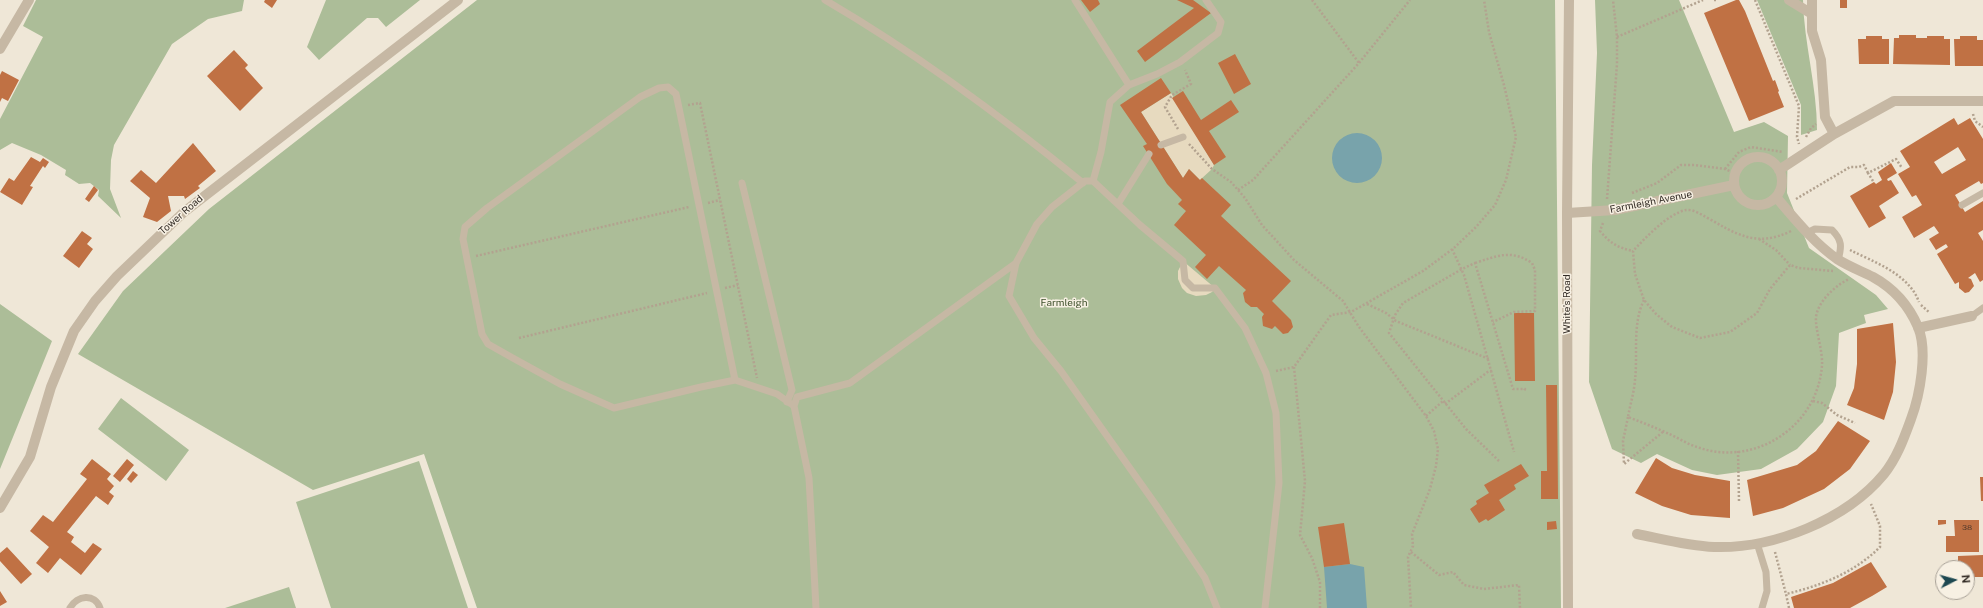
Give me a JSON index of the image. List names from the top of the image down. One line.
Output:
{"streets":{"street":["Farmleigh Avenue","Tower Road","White's Road"]},"crossings":[["Farmleigh Avenue","White's Road"]],"parks":["Farmleigh"],"house_numbers":["38"],"north":"right"}
